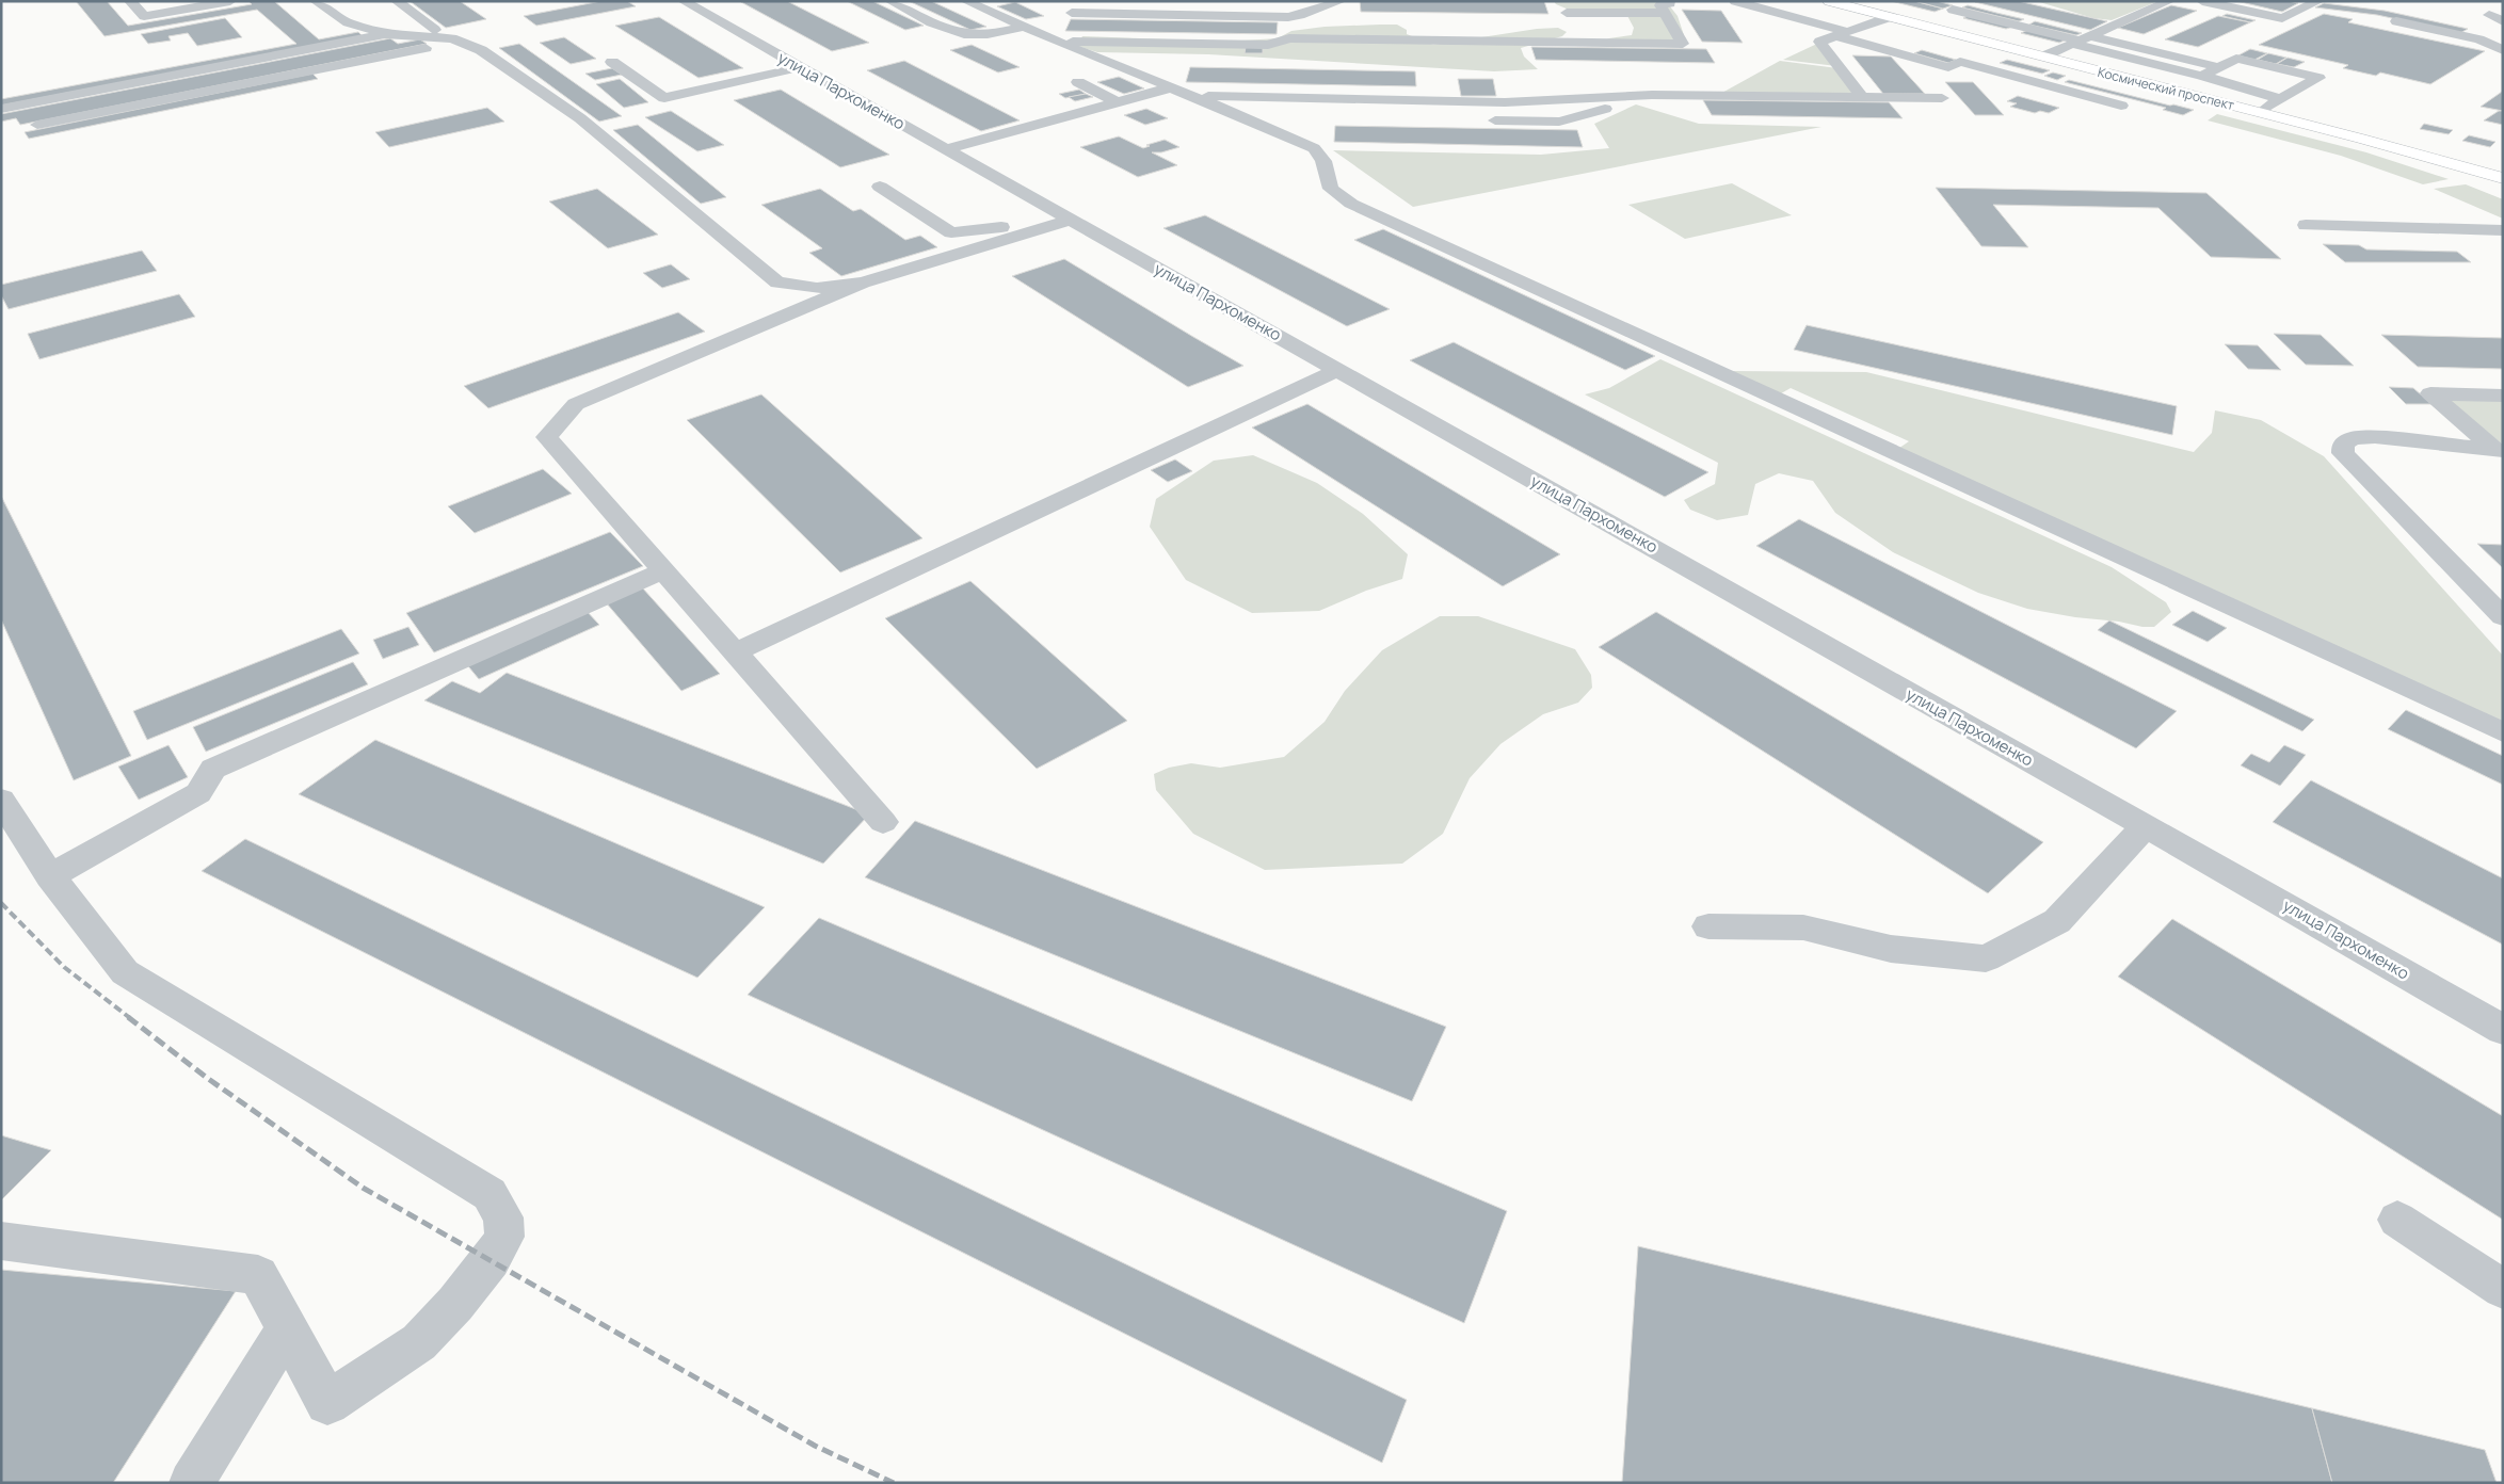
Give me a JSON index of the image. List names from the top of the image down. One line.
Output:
{"streets":{"main road":["Космический проспект"],"street":["улица Пархоменко"]}}
